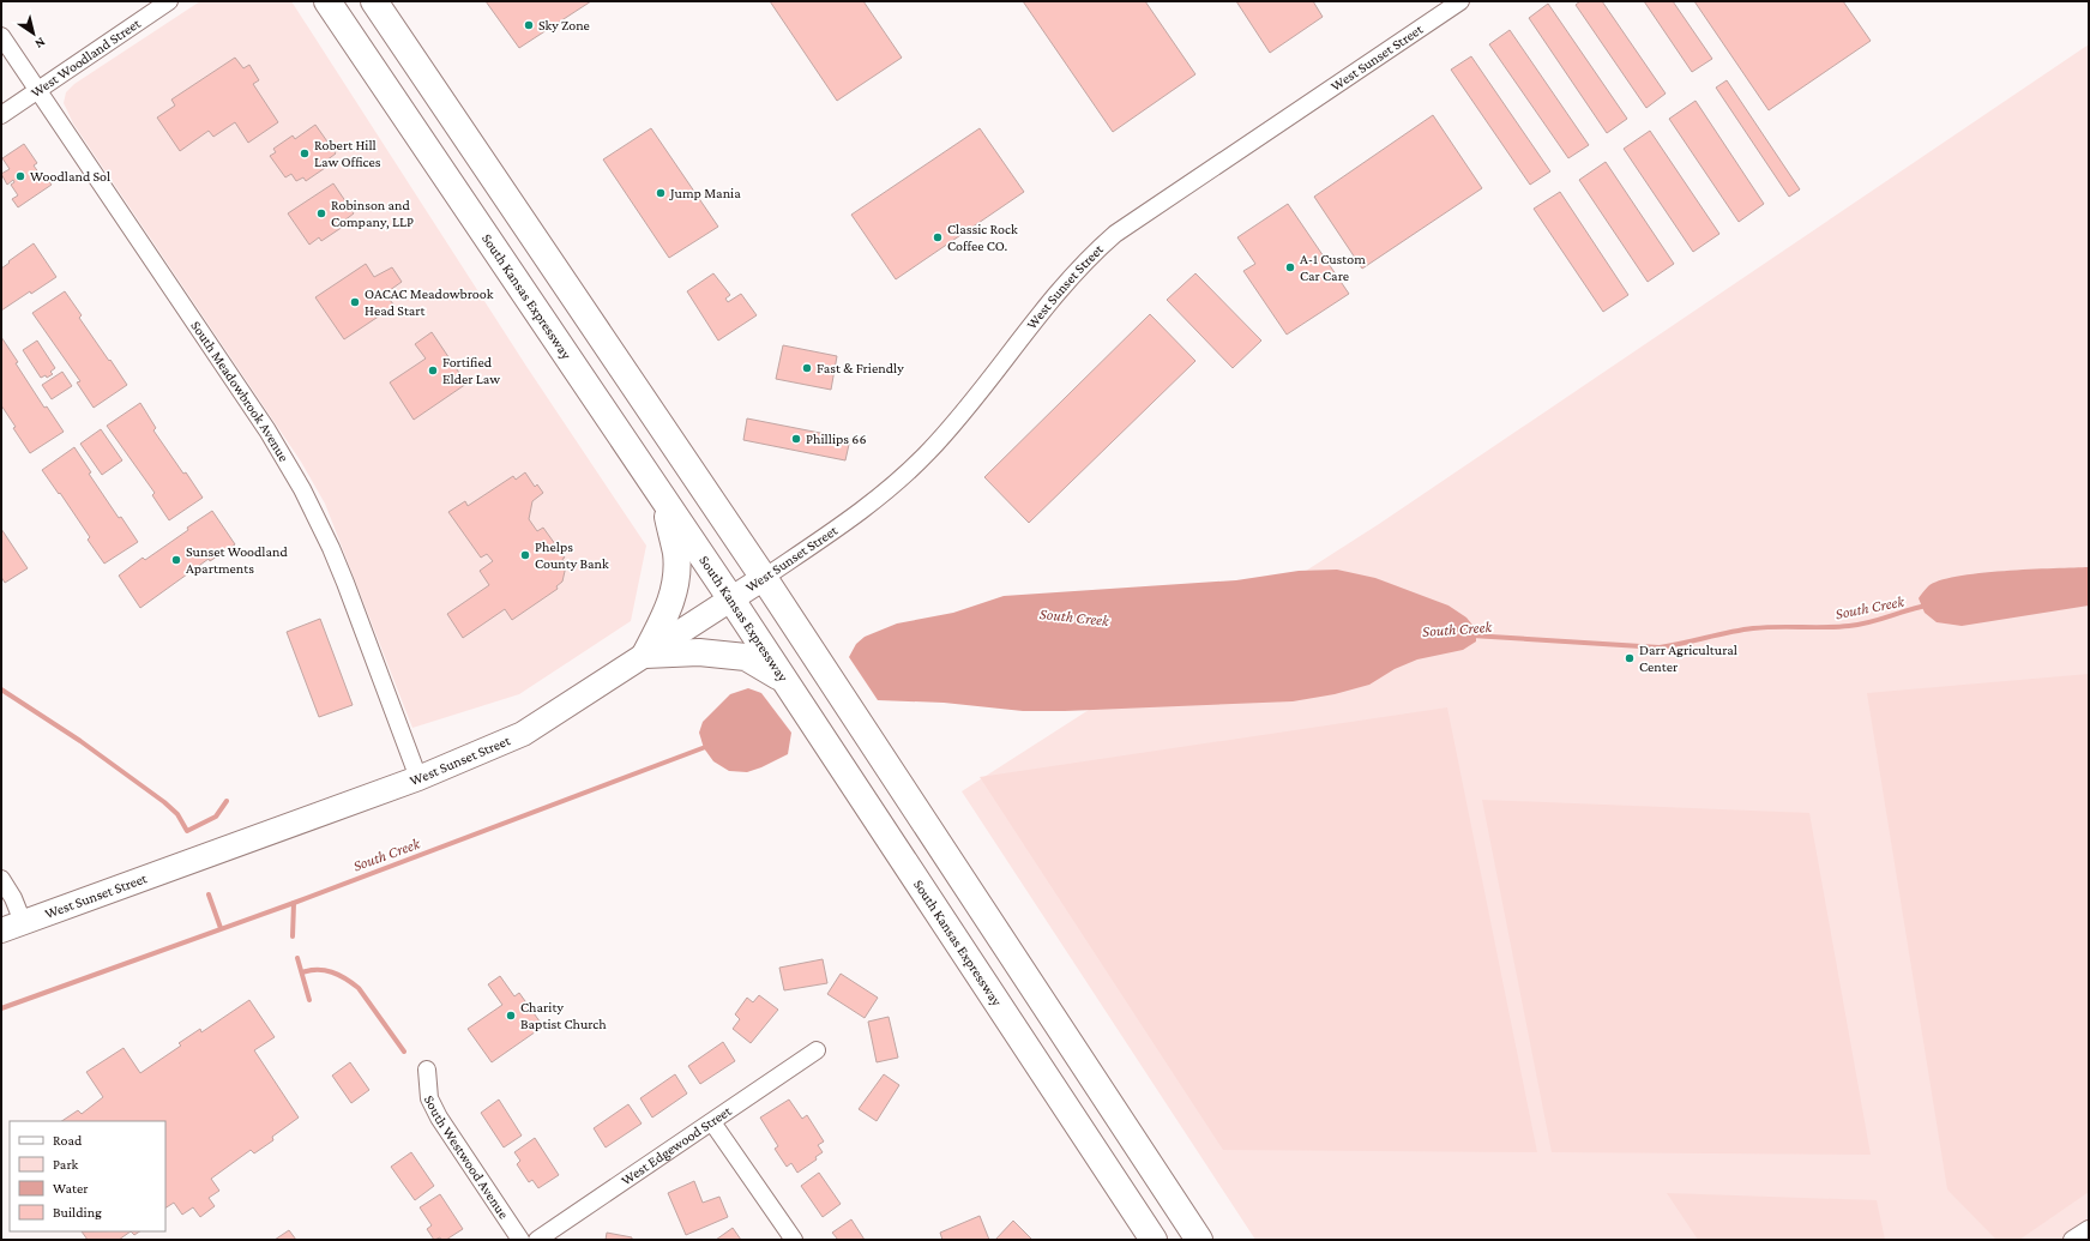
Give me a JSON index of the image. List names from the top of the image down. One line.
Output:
{"streets":{"main road":["West Sunset Street","South Kansas Expressway"],"street":["West Woodland Street","South Meadowbrook Avenue","West Edgewood Street","South Westwood Avenue"]},"crossings":[["West Woodland Street","South Meadowbrook Avenue"],["West Sunset Street","South Kansas Expressway"],["West Sunset Street","South Meadowbrook Avenue"]],"water":["South Creek"],"places":["Sky Zone","Robert Hill Law Offices","Woodland Sol","Jump Mania","Robinson and Company, LLP","Classic Rock Coffee CO.","A-1 Custom Car Care","OACAC Meadowbrook Head Start","Fast & Friendly","Fortified Elder Law","Phillips 66","Phelps County Bank","Sunset Woodland Apartments","Darr Agricultural Center","Charity Baptist Church"],"legend":["Road","Park","Water","Building"],"north":"bottom right"}
